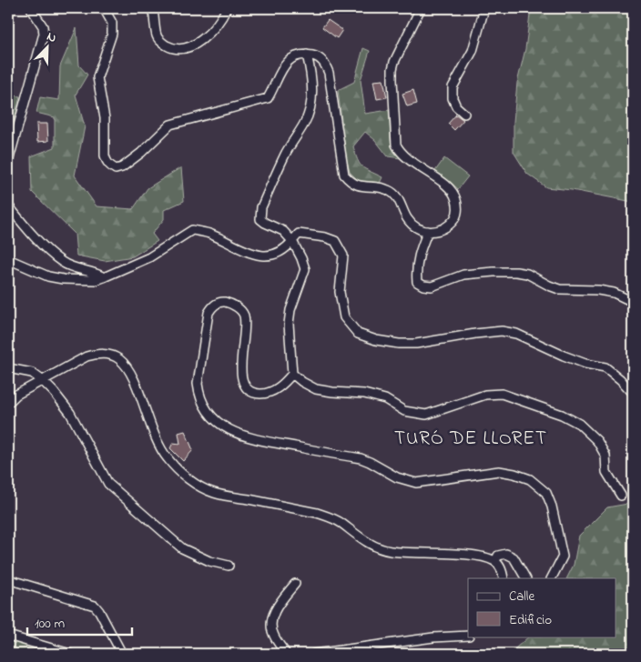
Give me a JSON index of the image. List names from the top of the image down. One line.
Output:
{"districts":["TURÓ DE LLORET"],"legend":["Calle","Edificio"],"scale_bar":"100 m","north":"top right"}
